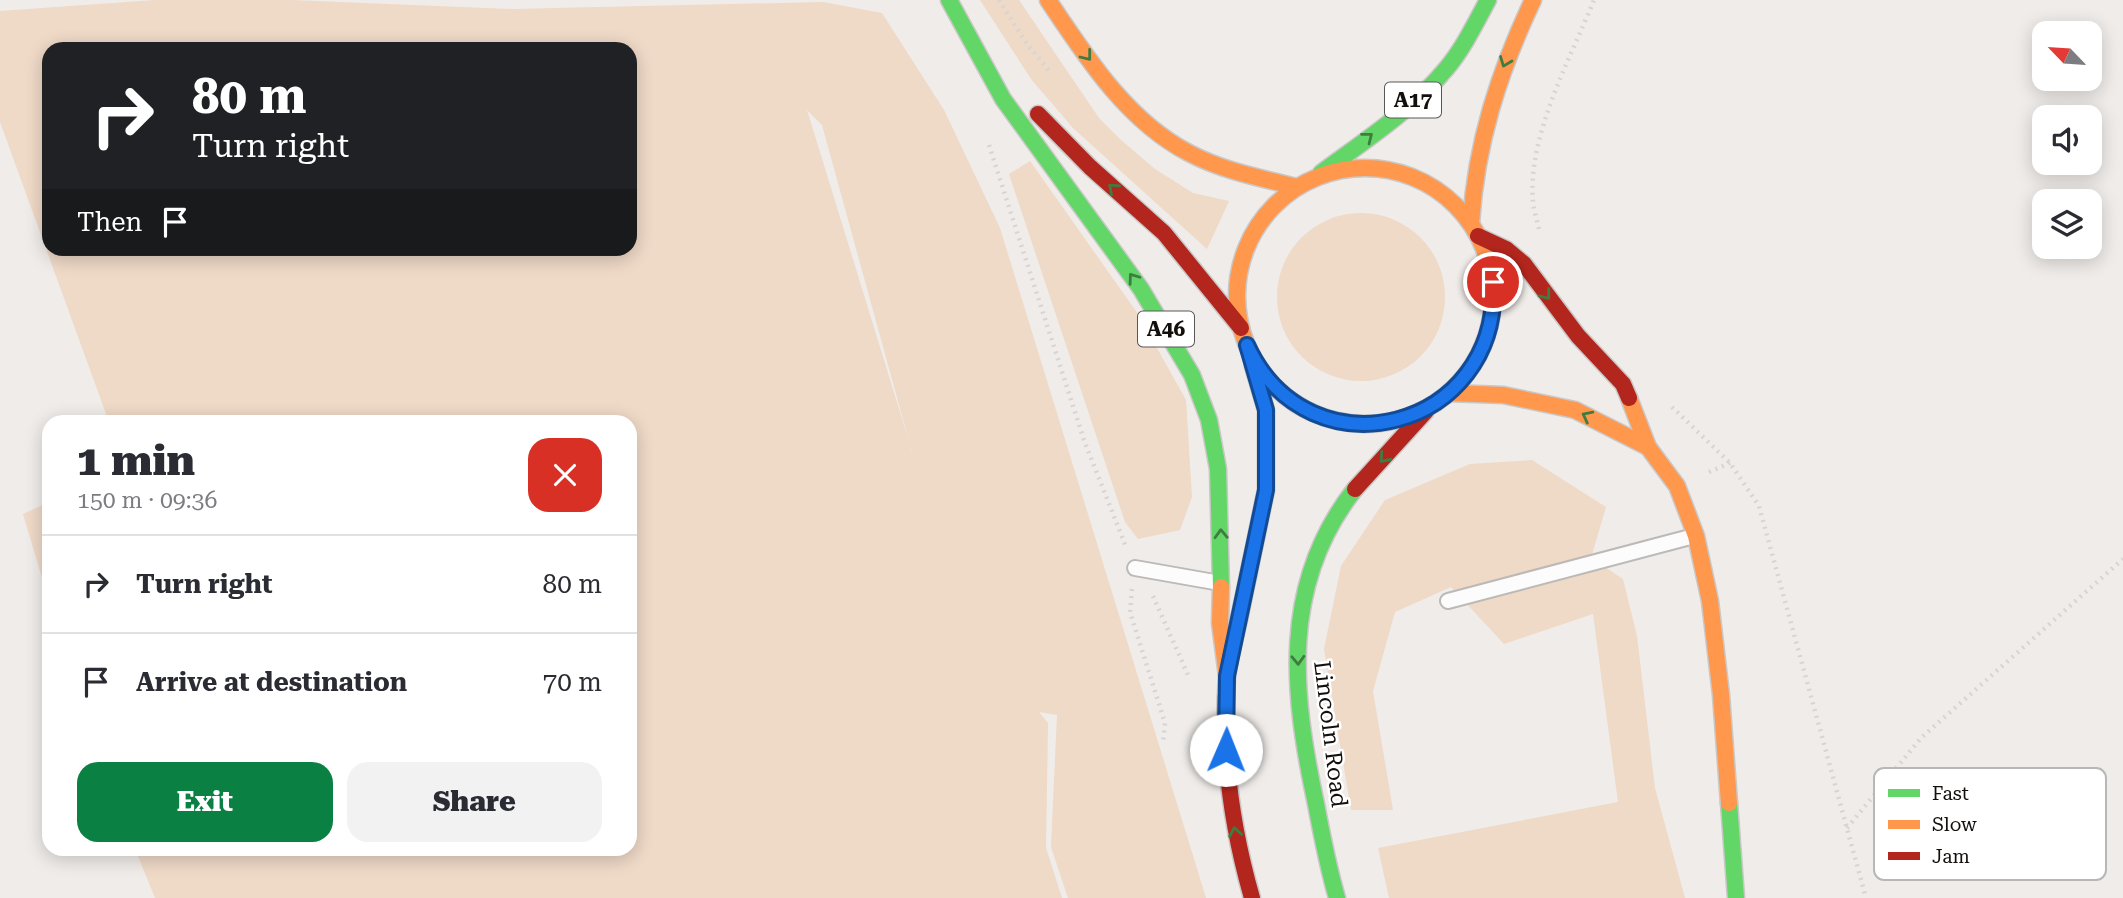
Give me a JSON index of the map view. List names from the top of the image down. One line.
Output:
{"streets":{"highway":["A17","A46","Lincoln Road"]},"legend":["Fast","Slow","Jam"],"north":"top left","page":{"turn":["80 m","Turn right"],"then":"Then","heading":["1 min","150 m · 09:36"],"list":[{"name":"Turn right","value":"80 m"},{"name":"Arrive at destination","value":"70 m"}],"buttons":["Exit","Share"]}}
